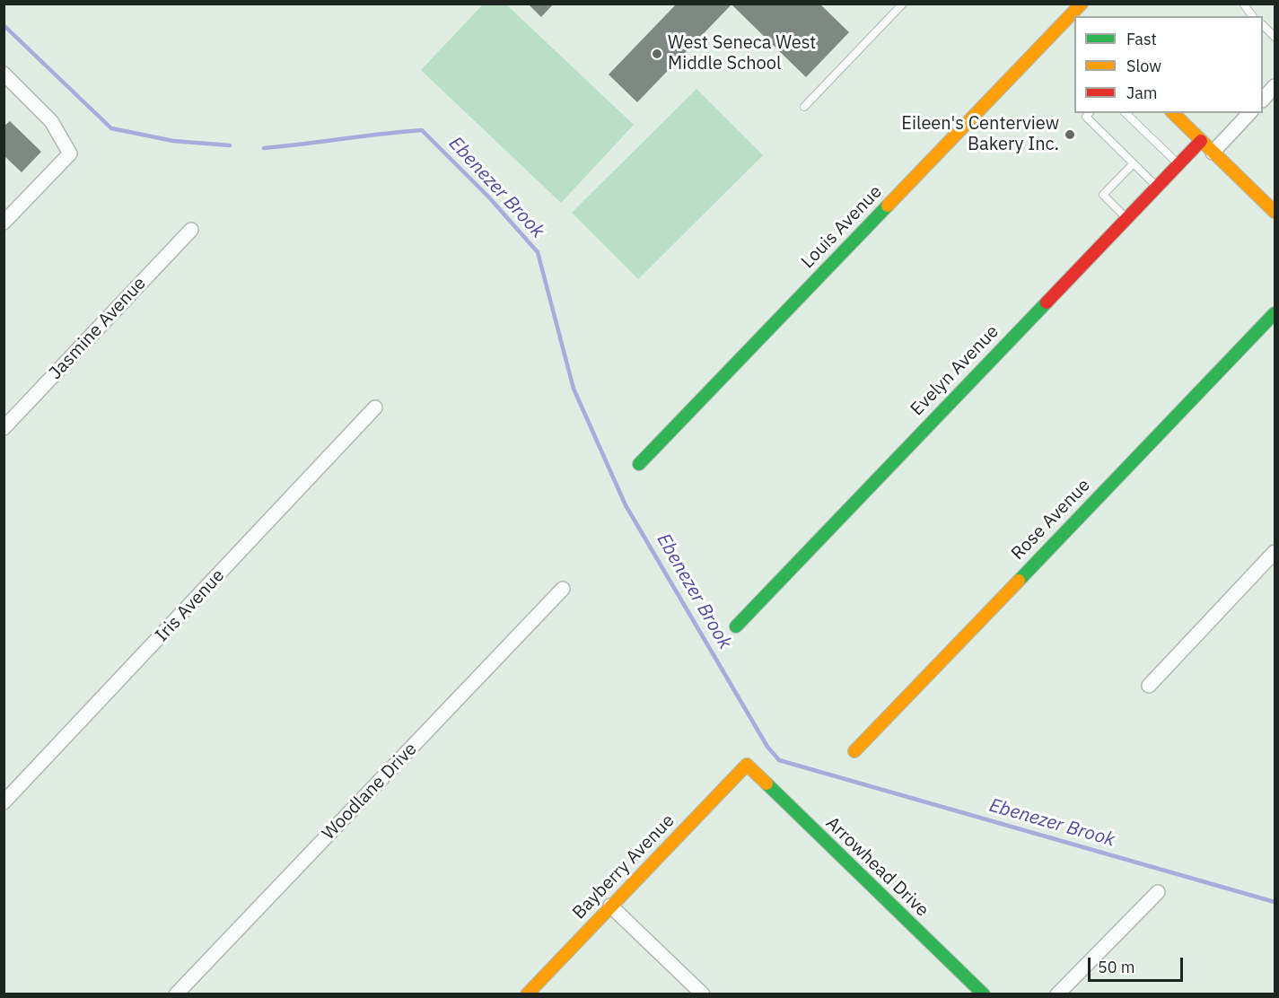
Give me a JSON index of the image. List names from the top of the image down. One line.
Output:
{"streets":{"street":["Louis Avenue","Jasmine Avenue","Evelyn Avenue","Rose Avenue","Iris Avenue","Woodlane Drive","Bayberry Avenue","Arrowhead Drive"]},"crossings":[["Bayberry Avenue","Arrowhead Drive"]],"water":["Ebenezer Brook"],"places":["West Seneca West Middle School","Eileen's Centerview Bakery Inc."],"legend":["Fast","Slow","Jam"],"scale_bar":"50 m"}
